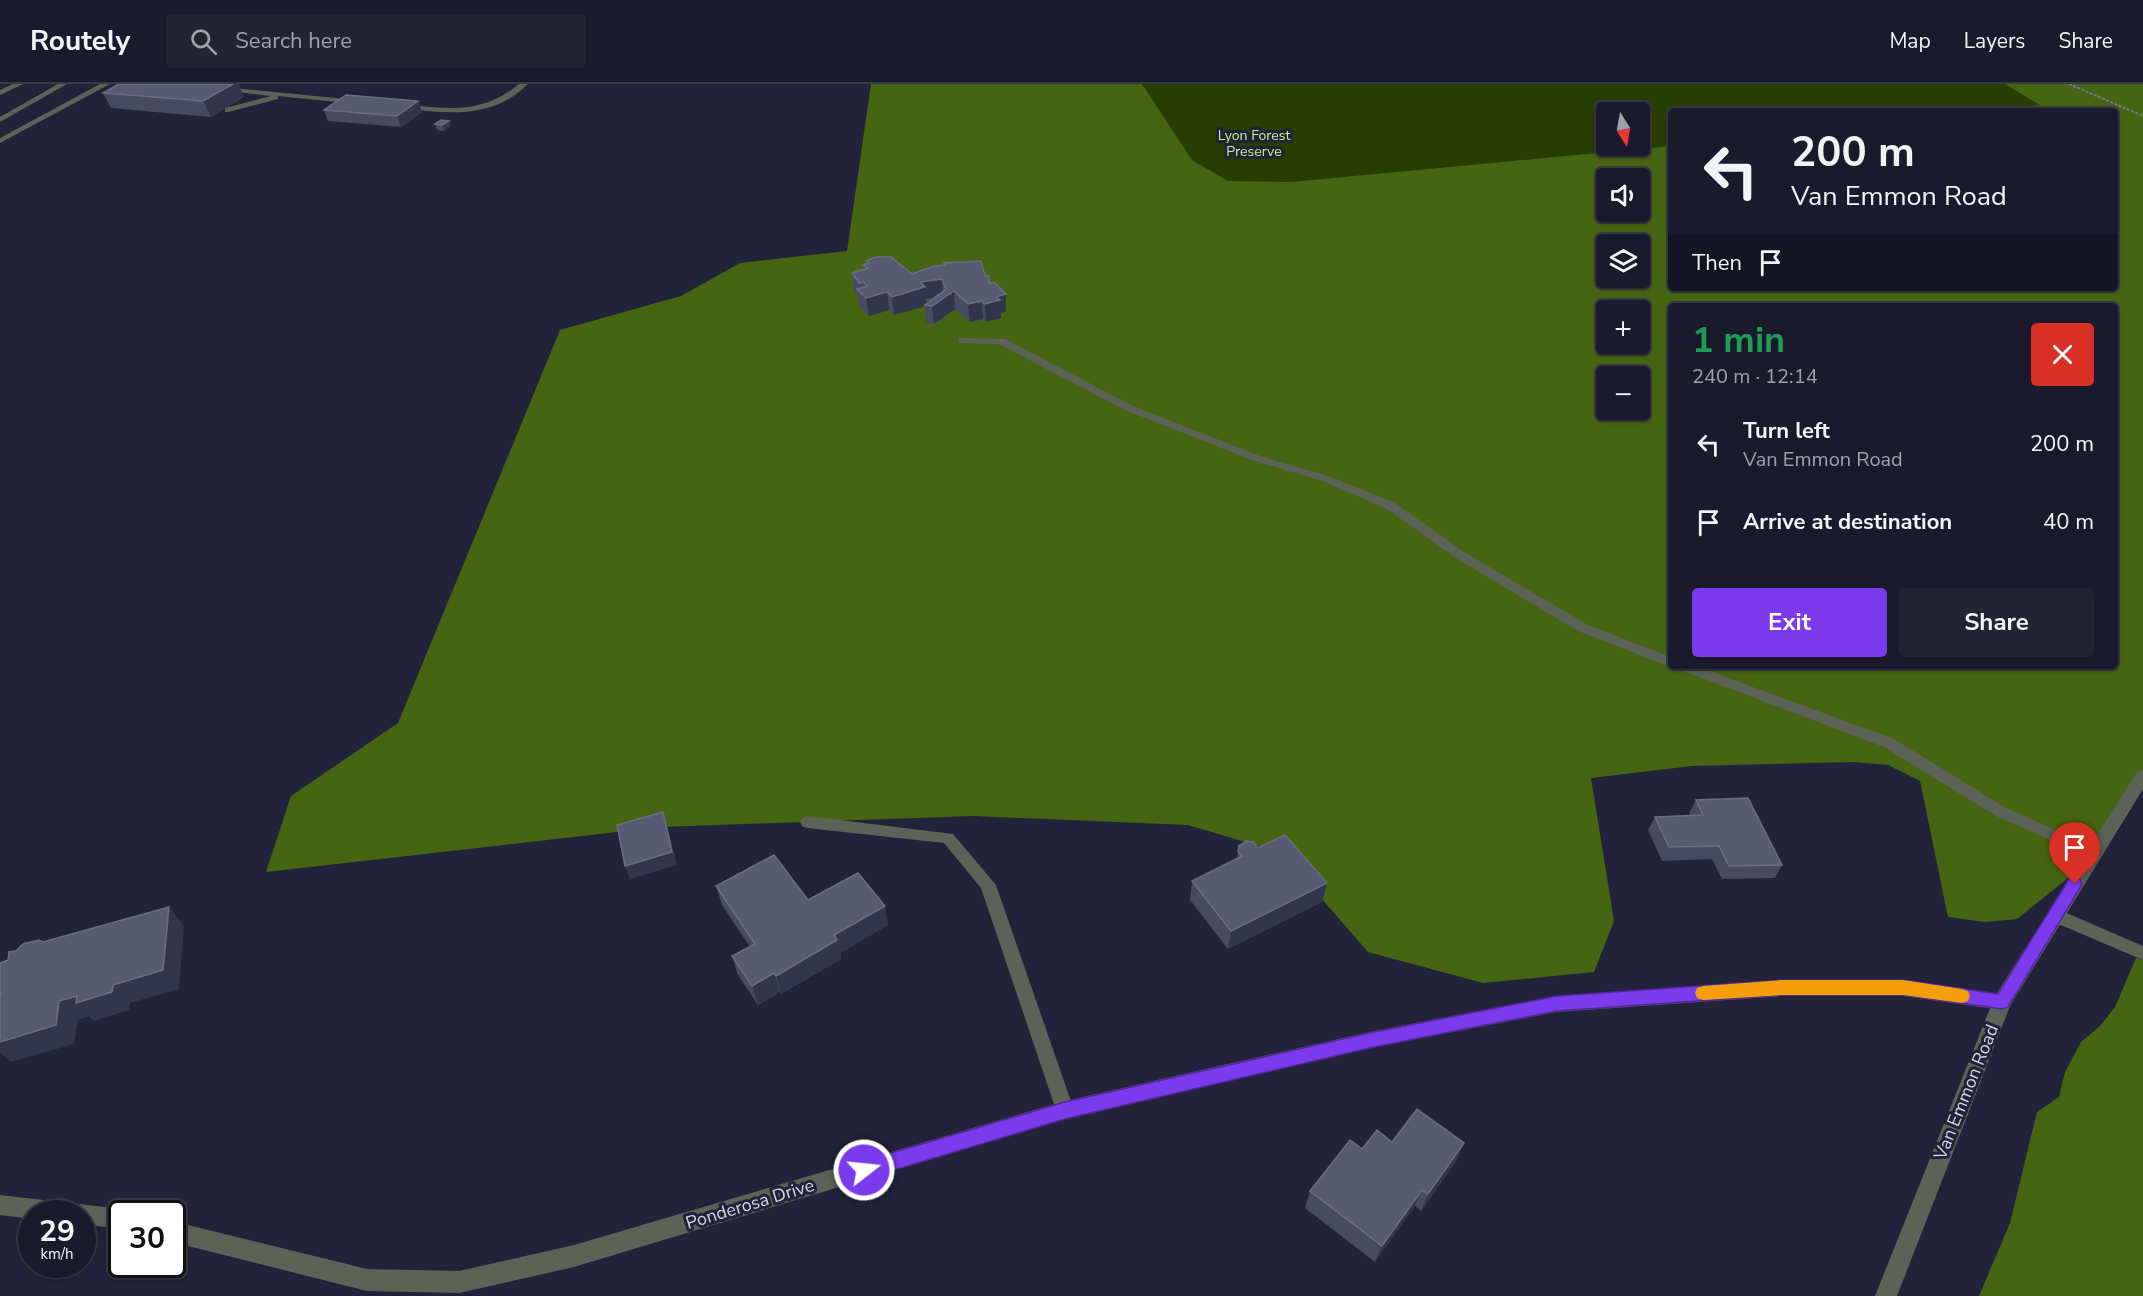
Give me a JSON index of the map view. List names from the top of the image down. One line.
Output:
{"streets":{"street":["Van Emmon Road","Ponderosa Drive"]},"crossings":[["Van Emmon Road","Ponderosa Drive"]],"parks":["Lyon Forest Preserve"],"north":"bottom","page":{"header":"Routely","search":"Search here","nav":["Map","Layers","Share"],"map_buttons":["+","−"],"turn":["200 m","Van Emmon Road"],"then":"Then","heading":["1 min","240 m · 12:14"],"list":[{"name":"Turn left","note":"Van Emmon Road","value":"200 m"},{"name":"Arrive at destination","value":"40 m"}],"buttons":["Exit","Share"],"speed":"29 km/h","limit":"30"}}
